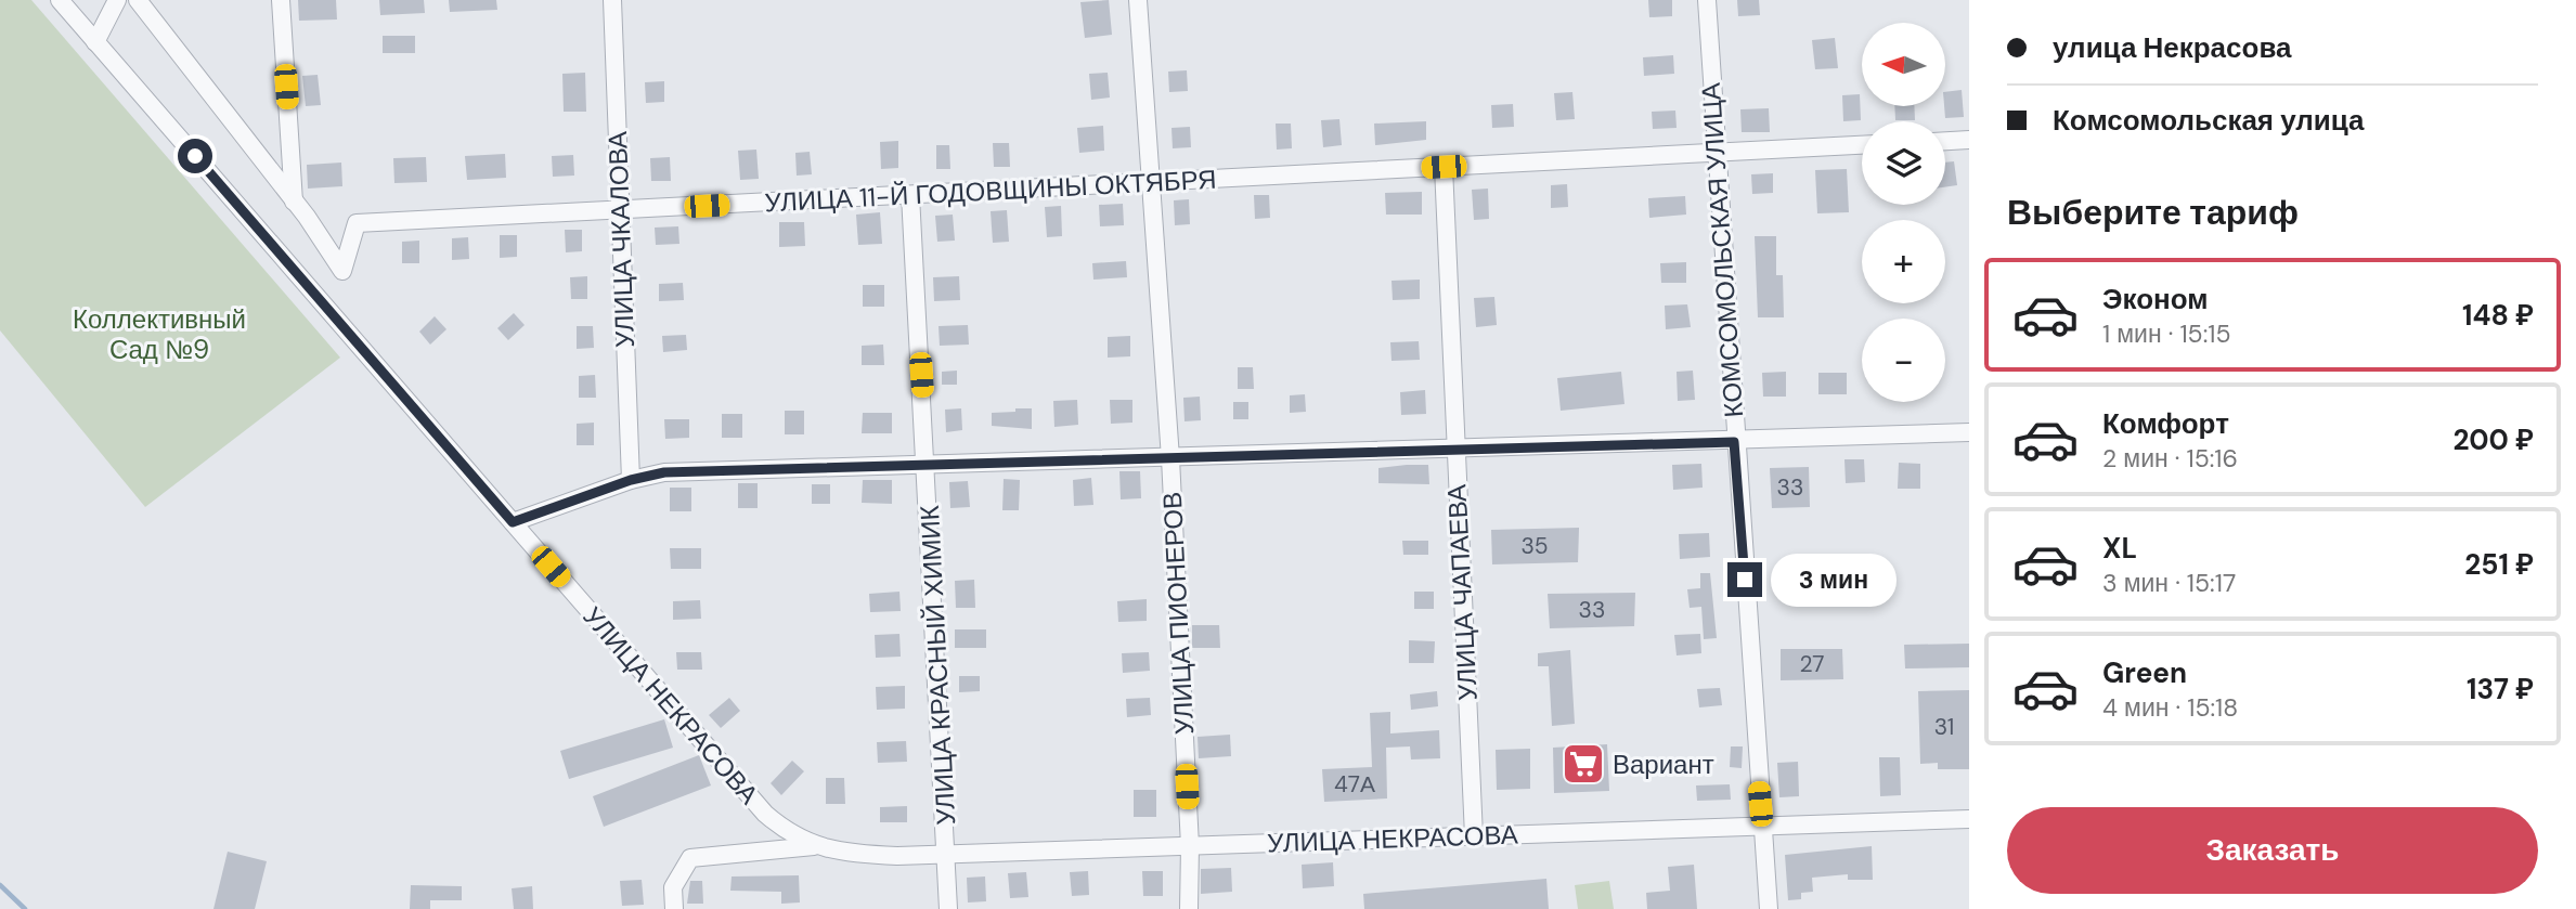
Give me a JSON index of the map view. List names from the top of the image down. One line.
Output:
{"streets":{"street":["УЛИЦА 11-Й ГОДОВЩИНЫ ОКТЯБРЯ","УЛИЦА ЧКАЛОВА","КОМСОМОЛЬСКАЯ УЛИЦА","УЛИЦА ЧАПАЕВА","УЛИЦА ПИОНЕРОВ","УЛИЦА КРАСНЫЙ ХИМИК","УЛИЦА НЕКРАСОВА"]},"crossings":[["УЛИЦА 11-Й ГОДОВЩИНЫ ОКТЯБРЯ","УЛИЦА ЧКАЛОВА"],["УЛИЦА 11-Й ГОДОВЩИНЫ ОКТЯБРЯ","КОМСОМОЛЬСКАЯ УЛИЦА"],["УЛИЦА 11-Й ГОДОВЩИНЫ ОКТЯБРЯ","УЛИЦА ЧАПАЕВА"],["УЛИЦА 11-Й ГОДОВЩИНЫ ОКТЯБРЯ","УЛИЦА ПИОНЕРОВ"],["УЛИЦА 11-Й ГОДОВЩИНЫ ОКТЯБРЯ","УЛИЦА КРАСНЫЙ ХИМИК"],["КОМСОМОЛЬСКАЯ УЛИЦА","УЛИЦА НЕКРАСОВА"],["УЛИЦА ЧАПАЕВА","УЛИЦА НЕКРАСОВА"],["УЛИЦА ПИОНЕРОВ","УЛИЦА НЕКРАСОВА"],["УЛИЦА КРАСНЫЙ ХИМИК","УЛИЦА НЕКРАСОВА"]],"parks":["Коллективный Сад №9"],"places":{"supermarket":["Вариант"]},"house_numbers":["33","35","33","27","31","47А"],"north":"left","page":{"banner":["улица Некрасова","Комсомольская улица"],"map_buttons":["+","−"],"heading":"Выберите тариф","list":[{"name":"Эконом","note":"1 мин · 15:15","value":"148 ₽"},{"name":"Комфорт","note":"2 мин · 15:16","value":"200 ₽"},{"name":"XL","note":"3 мин · 15:17","value":"251 ₽"},{"name":"Green","note":"4 мин · 15:18","value":"137 ₽"}],"bubble":"3 мин","buttons":"Заказать"}}
